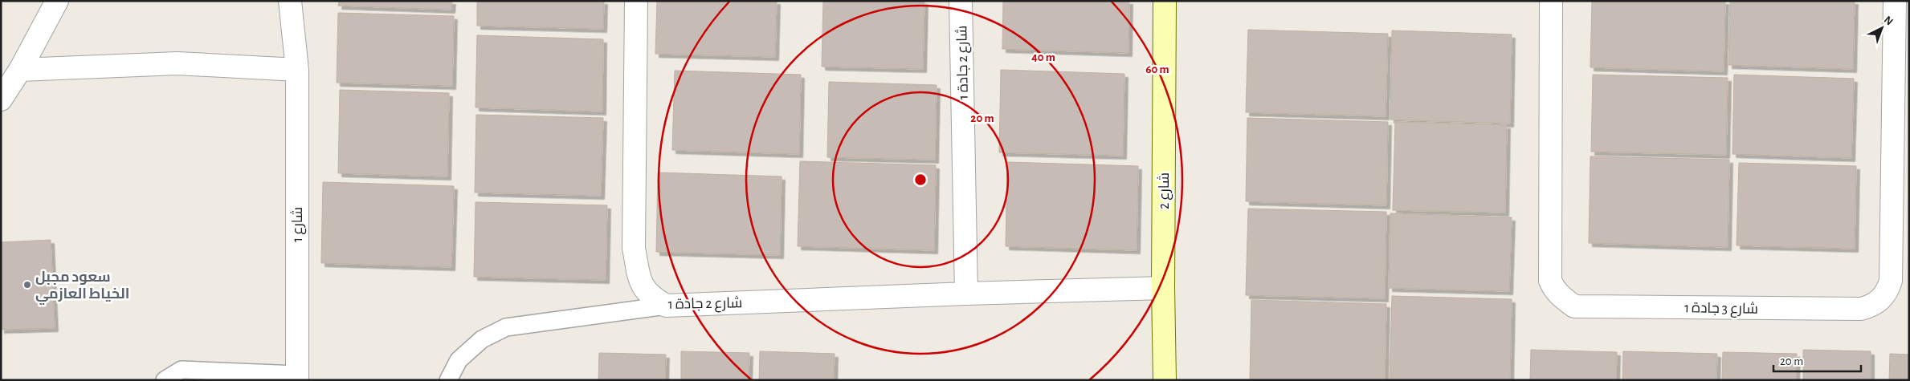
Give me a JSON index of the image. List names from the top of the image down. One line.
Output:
{"streets":{"street":["شارع 2 جادة 1","شارع 2","شارع 1","شارع 3 جادة 1"]},"crossings":[["شارع 2 جادة 1","شارع 2"]],"places":["سعود مجبل الخياط العازمي"],"scale_bar":"20 m","north":"top right","rings":["40 m","60 m","20 m"]}
